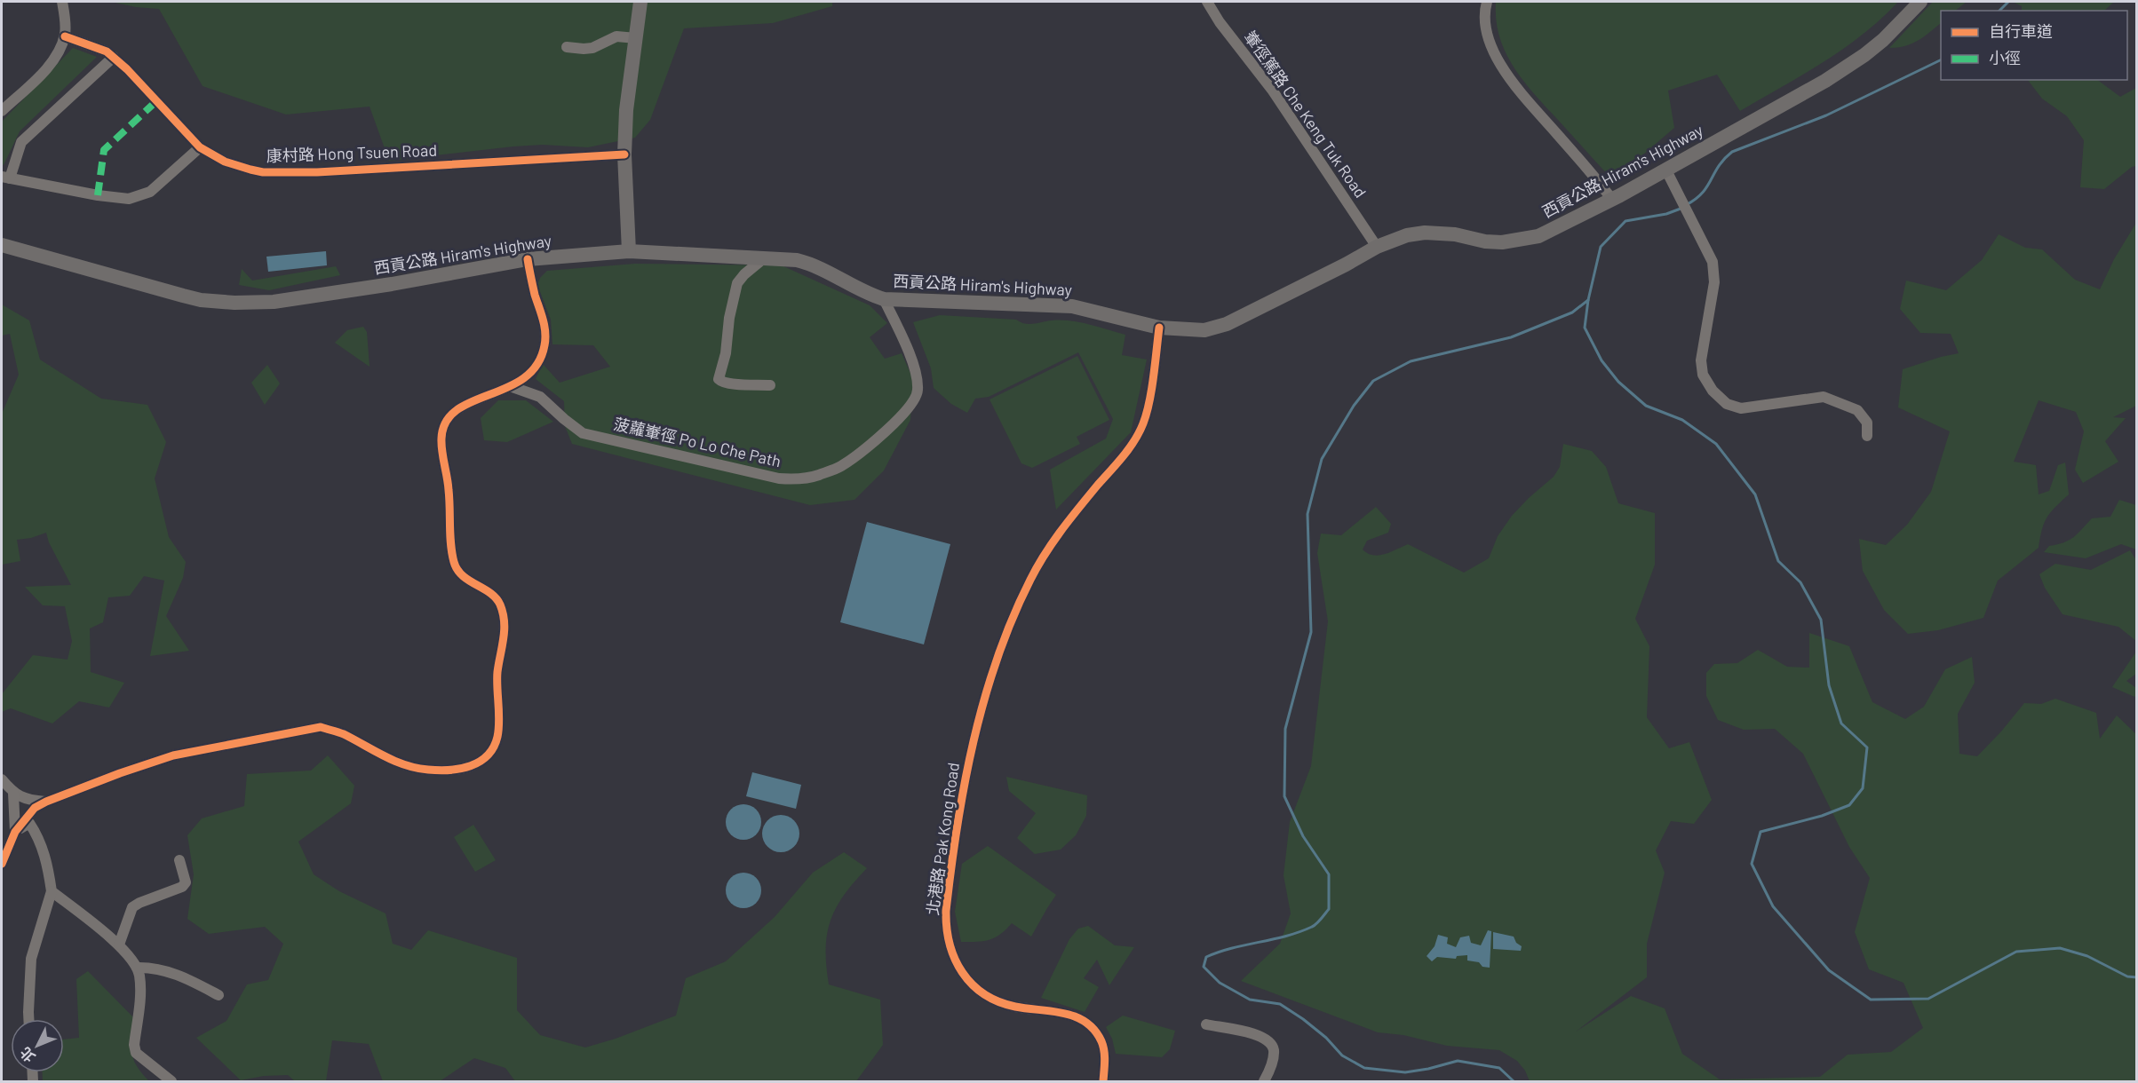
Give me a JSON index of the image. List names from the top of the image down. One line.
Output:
{"streets":{"main road":["西貢公路 Hiram's Highway"],"street":["輋徑篤路 Che Keng Tuk Road","康村路 Hong Tsuen Road","菠蘿輋徑 Po Lo Che Path","北港路 Pak Kong Road"]},"crossings":[["輋徑篤路 Che Keng Tuk Road","西貢公路 Hiram's Highway"],["西貢公路 Hiram's Highway","菠蘿輋徑 Po Lo Che Path"],["西貢公路 Hiram's Highway","北港路 Pak Kong Road"]],"legend":["自行車道","小徑"],"north":"bottom left"}
